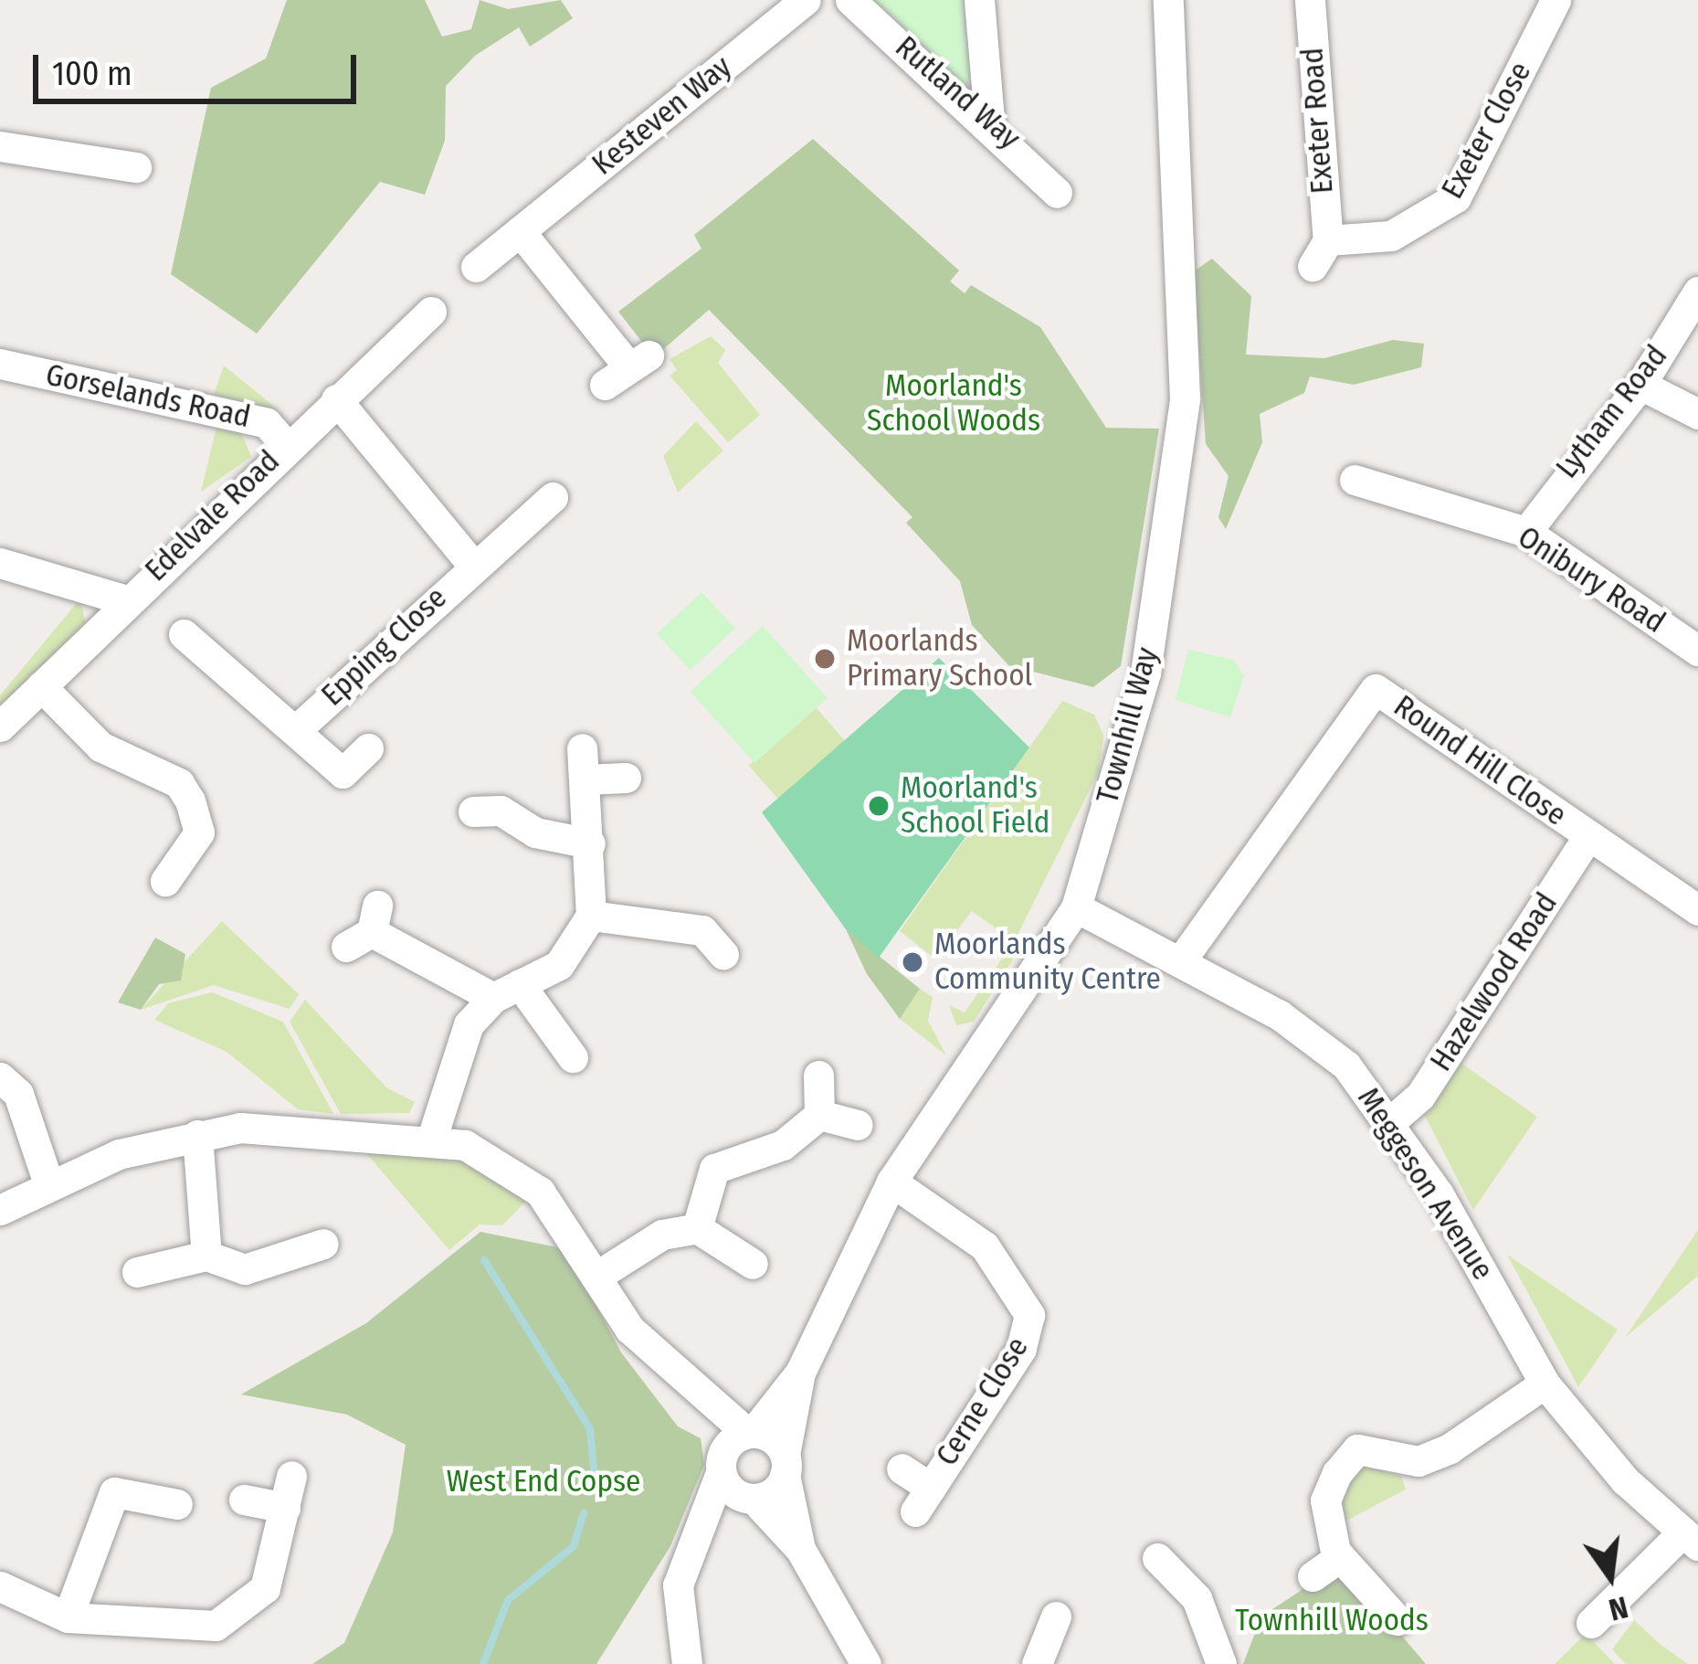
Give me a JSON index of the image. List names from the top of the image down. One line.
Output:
{"streets":{"street":["Rutland Way","Kesteven Way","Exeter Road","Exeter Close","Gorselands Road","Lytham Road","Edelvale Road","Onibury Road","Epping Close","Townhill Way","Round Hill Close","Hazelwood Road","Meggeson Avenue","Cerne Close"]},"crossings":[["Exeter Road","Exeter Close"],["Gorselands Road","Edelvale Road"],["Lytham Road","Onibury Road"],["Edelvale Road","Epping Close"],["Townhill Way","Meggeson Avenue"],["Townhill Way","Cerne Close"],["Round Hill Close","Hazelwood Road"],["Round Hill Close","Meggeson Avenue"],["Hazelwood Road","Meggeson Avenue"]],"parks":["Moorland's School Woods","West End Copse","Townhill Woods"],"places":["Moorlands Primary School","Moorland's School Field","Moorlands Community Centre"],"scale_bar":"100 m","north":"bottom"}
